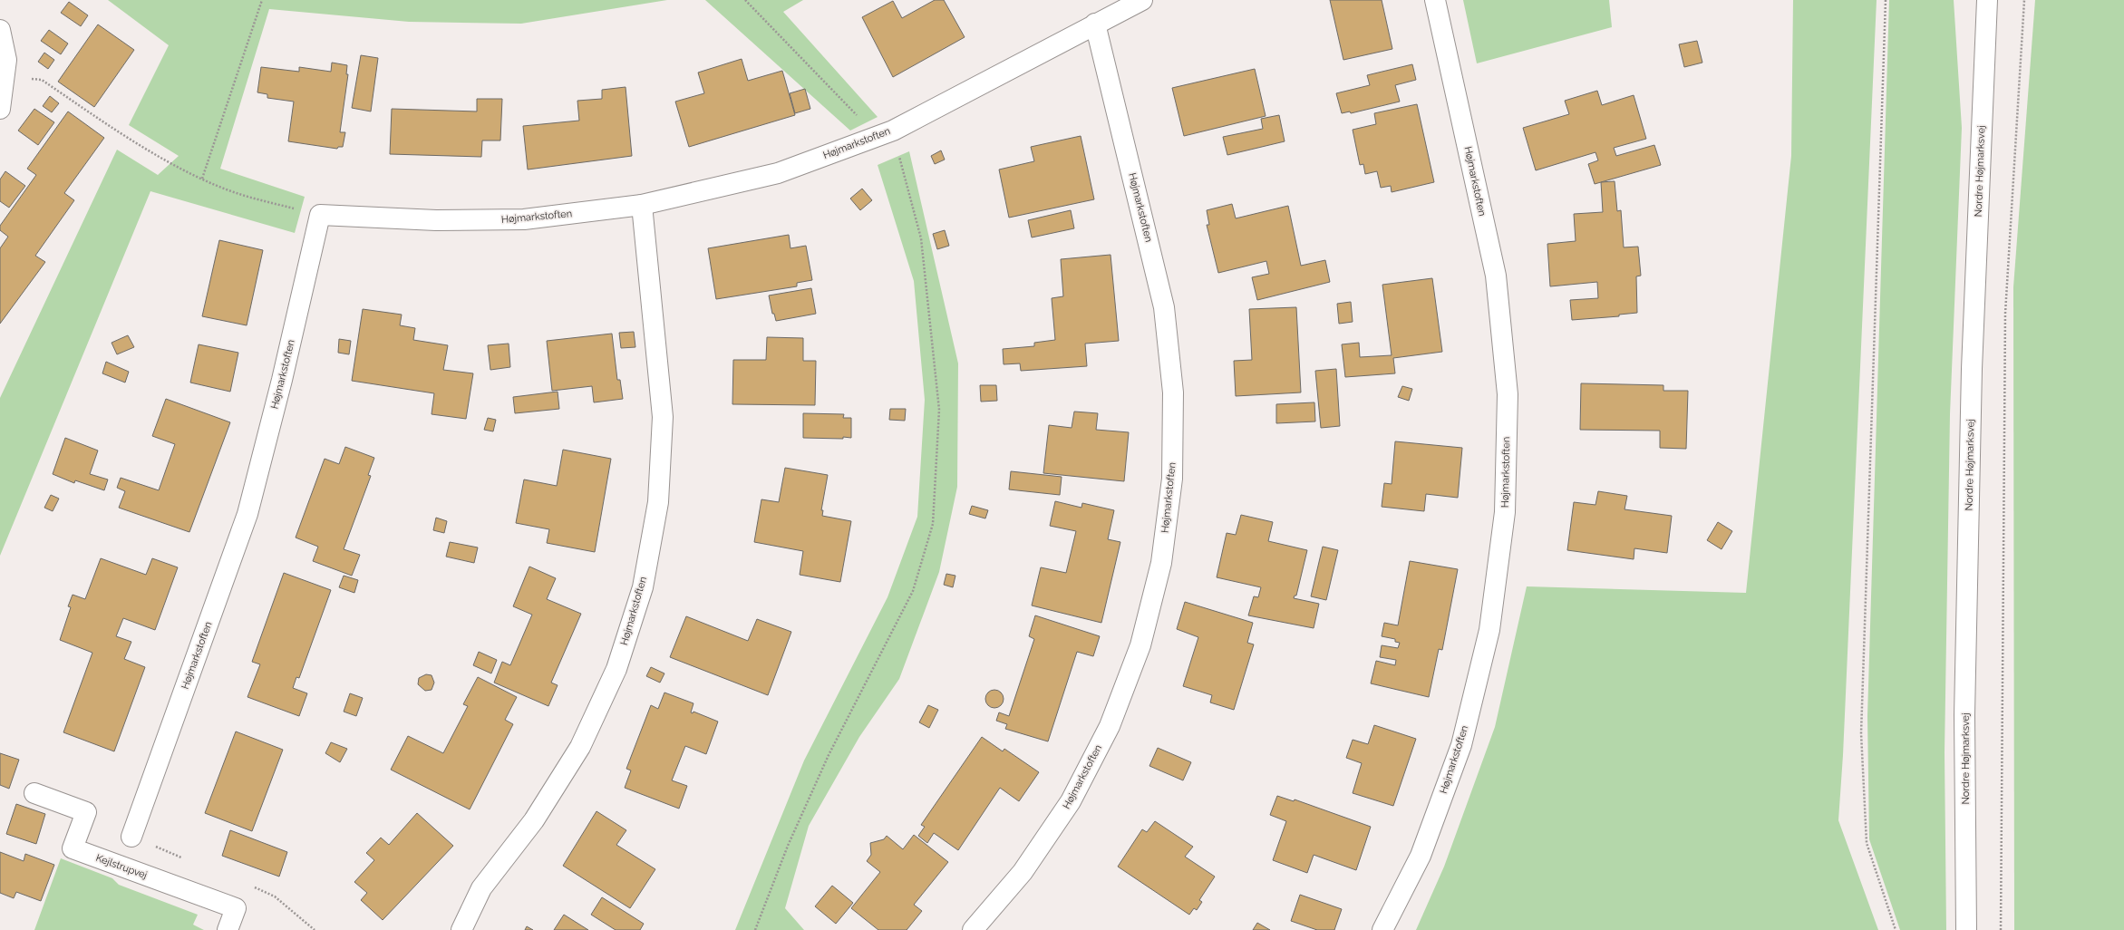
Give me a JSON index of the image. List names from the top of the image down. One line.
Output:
{"streets":{"street":["Højmarkstoften","Nordre Højmarksvej","Kejlstrupvej"]}}
